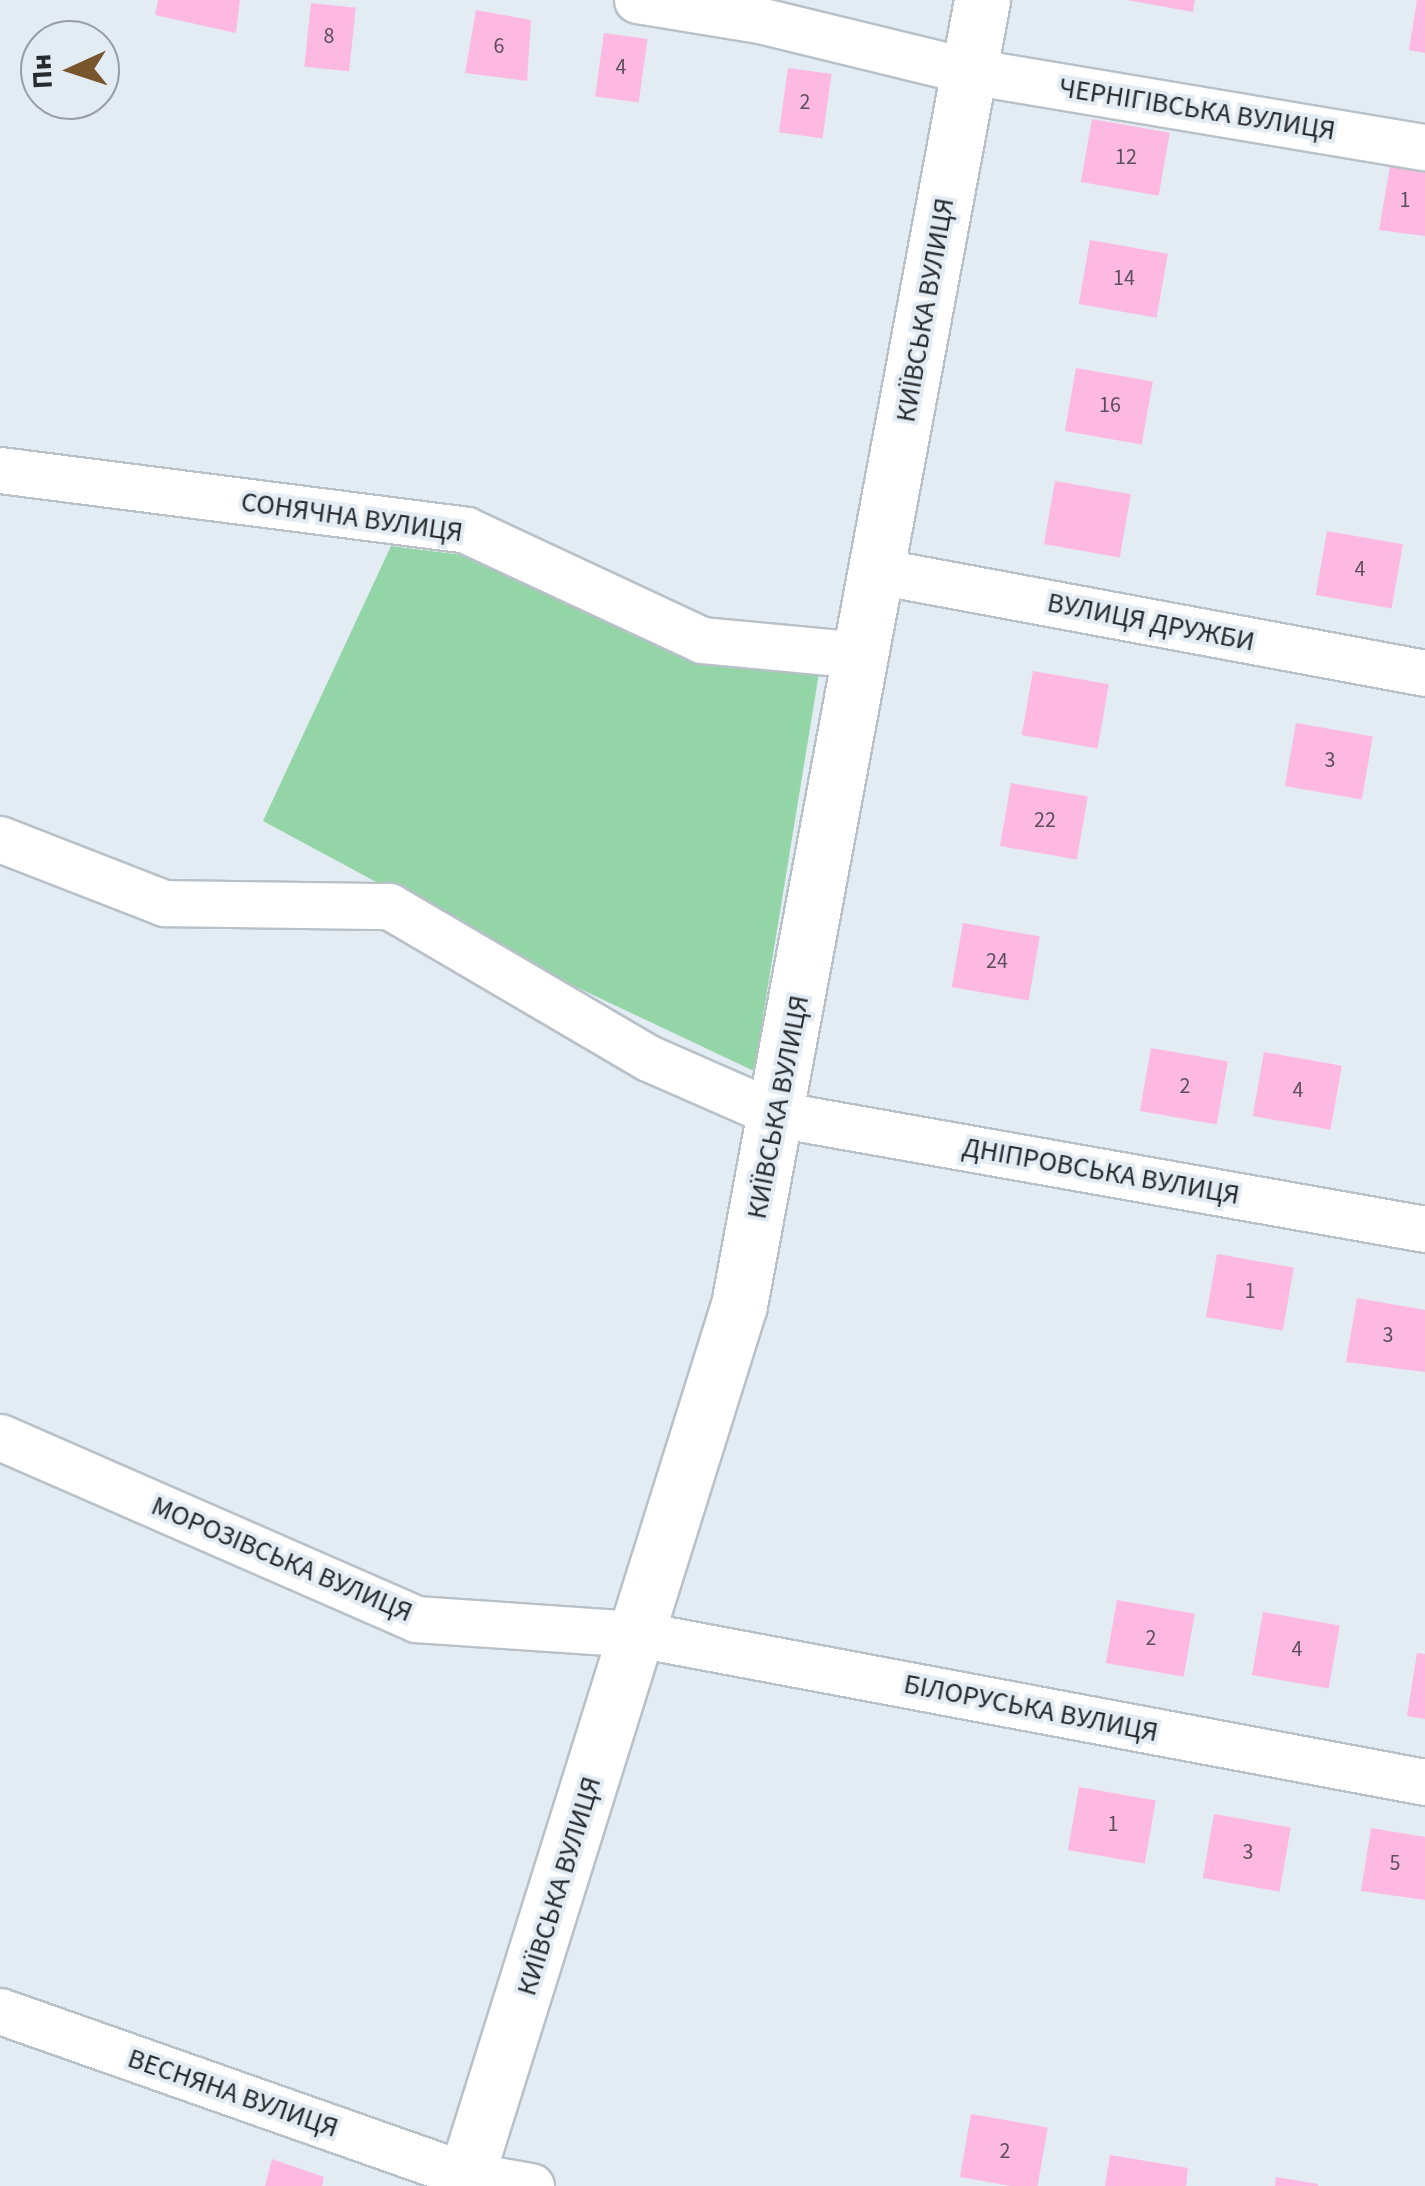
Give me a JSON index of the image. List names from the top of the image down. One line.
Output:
{"streets":{"main road":["КИЇВСЬКА ВУЛИЦЯ"],"street":["ЧЕРНІГІВСЬКА ВУЛИЦЯ","СОНЯЧНА ВУЛИЦЯ","ВУЛИЦЯ ДРУЖБИ","ДНІПРОВСЬКА ВУЛИЦЯ","МОРОЗІВСЬКА ВУЛИЦЯ","БІЛОРУСЬКА ВУЛИЦЯ","ВЕСНЯНА ВУЛИЦЯ"]},"crossings":[["ЧЕРНІГІВСЬКА ВУЛИЦЯ","КИЇВСЬКА ВУЛИЦЯ"],["КИЇВСЬКА ВУЛИЦЯ","СОНЯЧНА ВУЛИЦЯ"],["КИЇВСЬКА ВУЛИЦЯ","ВУЛИЦЯ ДРУЖБИ"],["КИЇВСЬКА ВУЛИЦЯ","ДНІПРОВСЬКА ВУЛИЦЯ"],["КИЇВСЬКА ВУЛИЦЯ","МОРОЗІВСЬКА ВУЛИЦЯ"],["КИЇВСЬКА ВУЛИЦЯ","БІЛОРУСЬКА ВУЛИЦЯ"],["КИЇВСЬКА ВУЛИЦЯ","ВЕСНЯНА ВУЛИЦЯ"],["МОРОЗІВСЬКА ВУЛИЦЯ","БІЛОРУСЬКА ВУЛИЦЯ"]],"house_numbers":["8","6","4","2","12","1","14","16","4","3","22","24","2","4","1","3","2","4","1","3","5","2"],"north":"left"}
